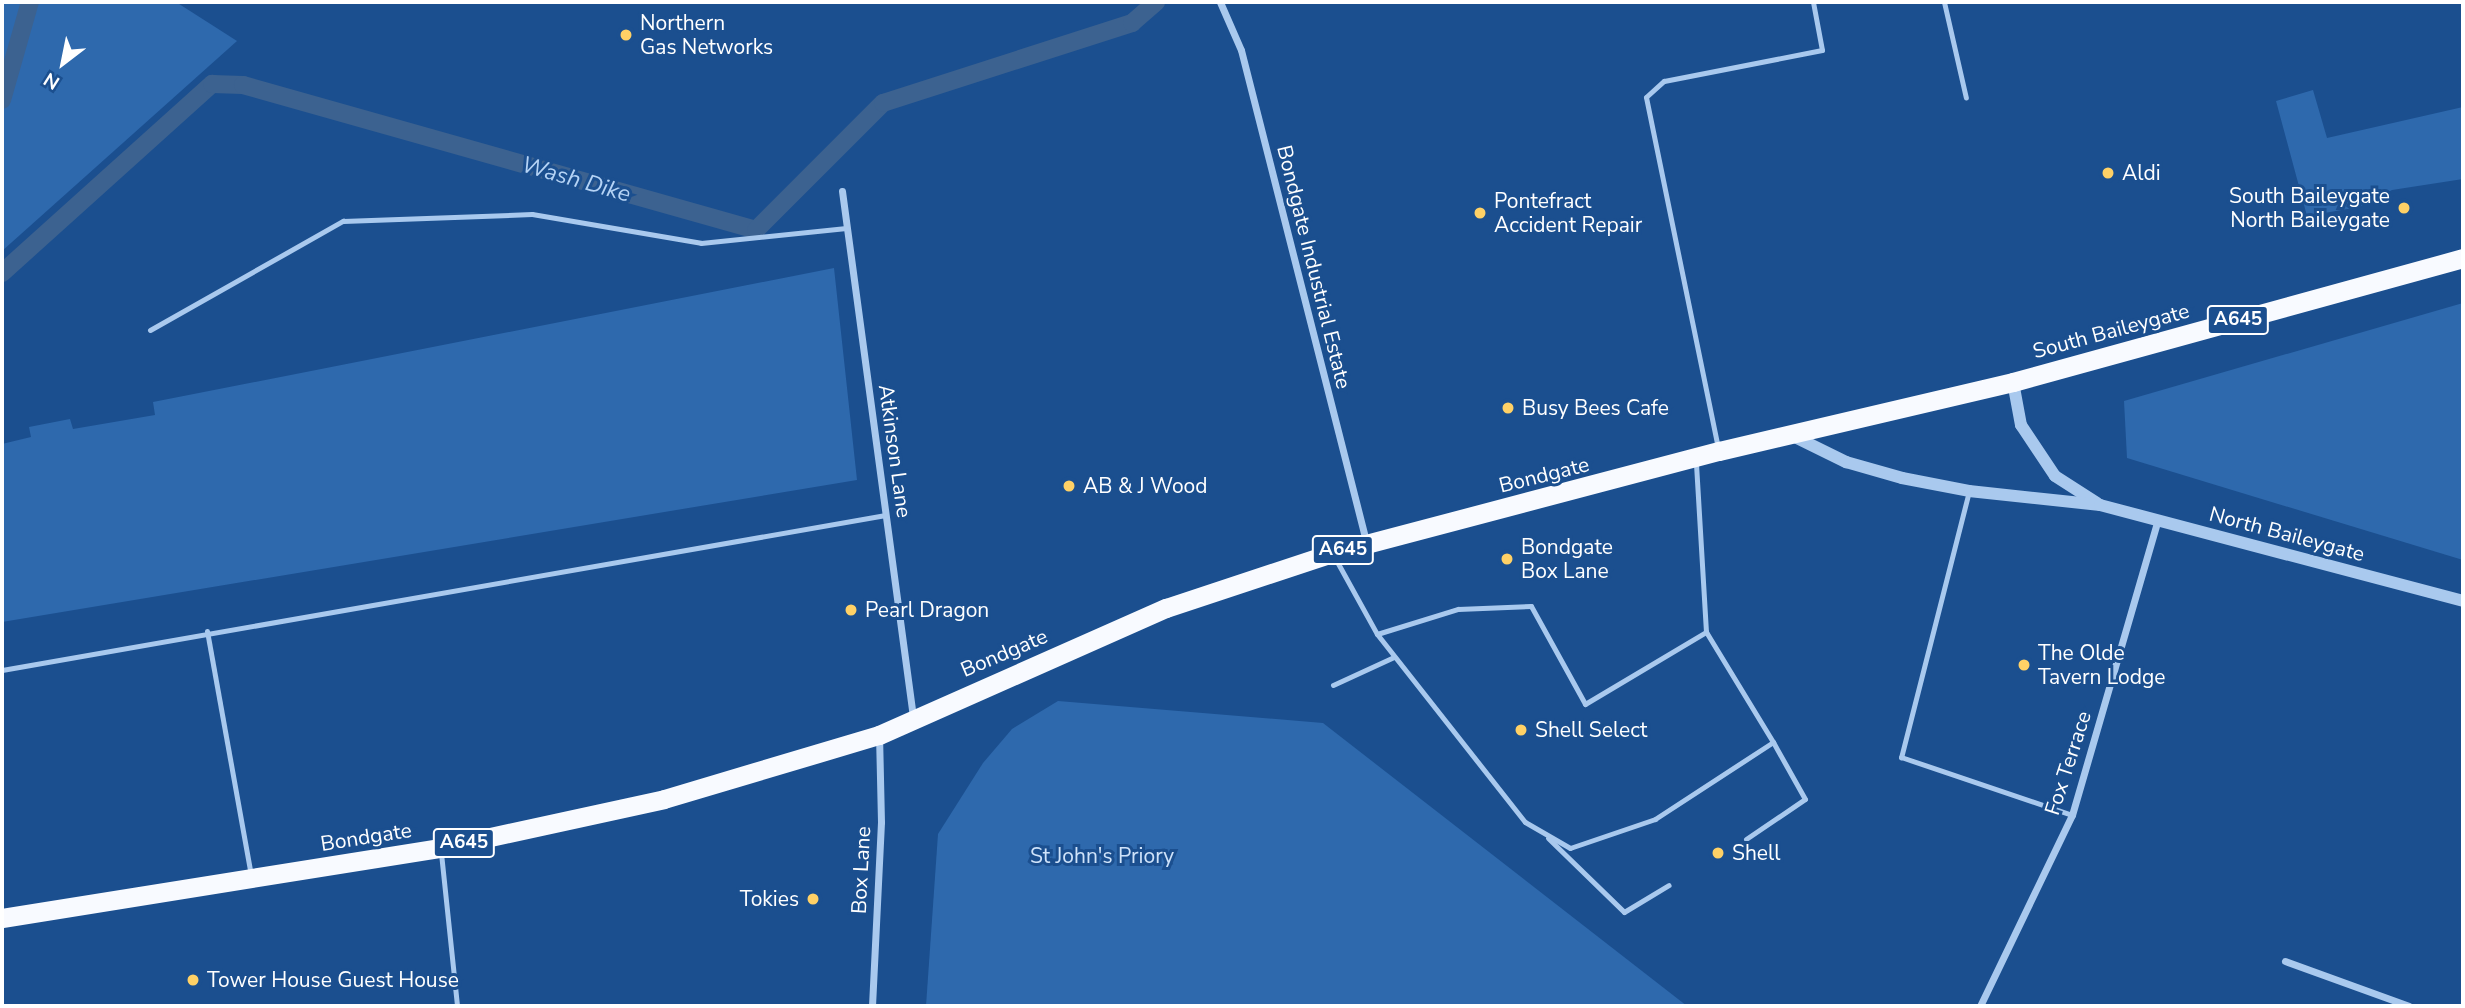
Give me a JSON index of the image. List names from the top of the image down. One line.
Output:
{"streets":{"highway":["A645","South Baileygate","Bondgate"],"street":["Bondgate Industrial Estate","Atkinson Lane","North Baileygate","Fox Terrace","Box Lane"]},"crossings":[["Bondgate Industrial Estate","Bondgate"],["South Baileygate","Bondgate"],["South Baileygate","North Baileygate"],["Atkinson Lane","Bondgate"],["Bondgate","North Baileygate"],["Bondgate","Box Lane"],["North Baileygate","Fox Terrace"]],"water":["Wash Dike"],"parks":["St John's Priory"],"places":["Northern Gas Networks","Aldi","South Baileygate North Baileygate","Pontefract Accident Repair","Busy Bees Cafe","AB & J Wood","Bondgate Box Lane","Pearl Dragon","The Olde Tavern Lodge","Shell Select","Shell","Tokies","Tower House Guest House"],"north":"bottom left"}
